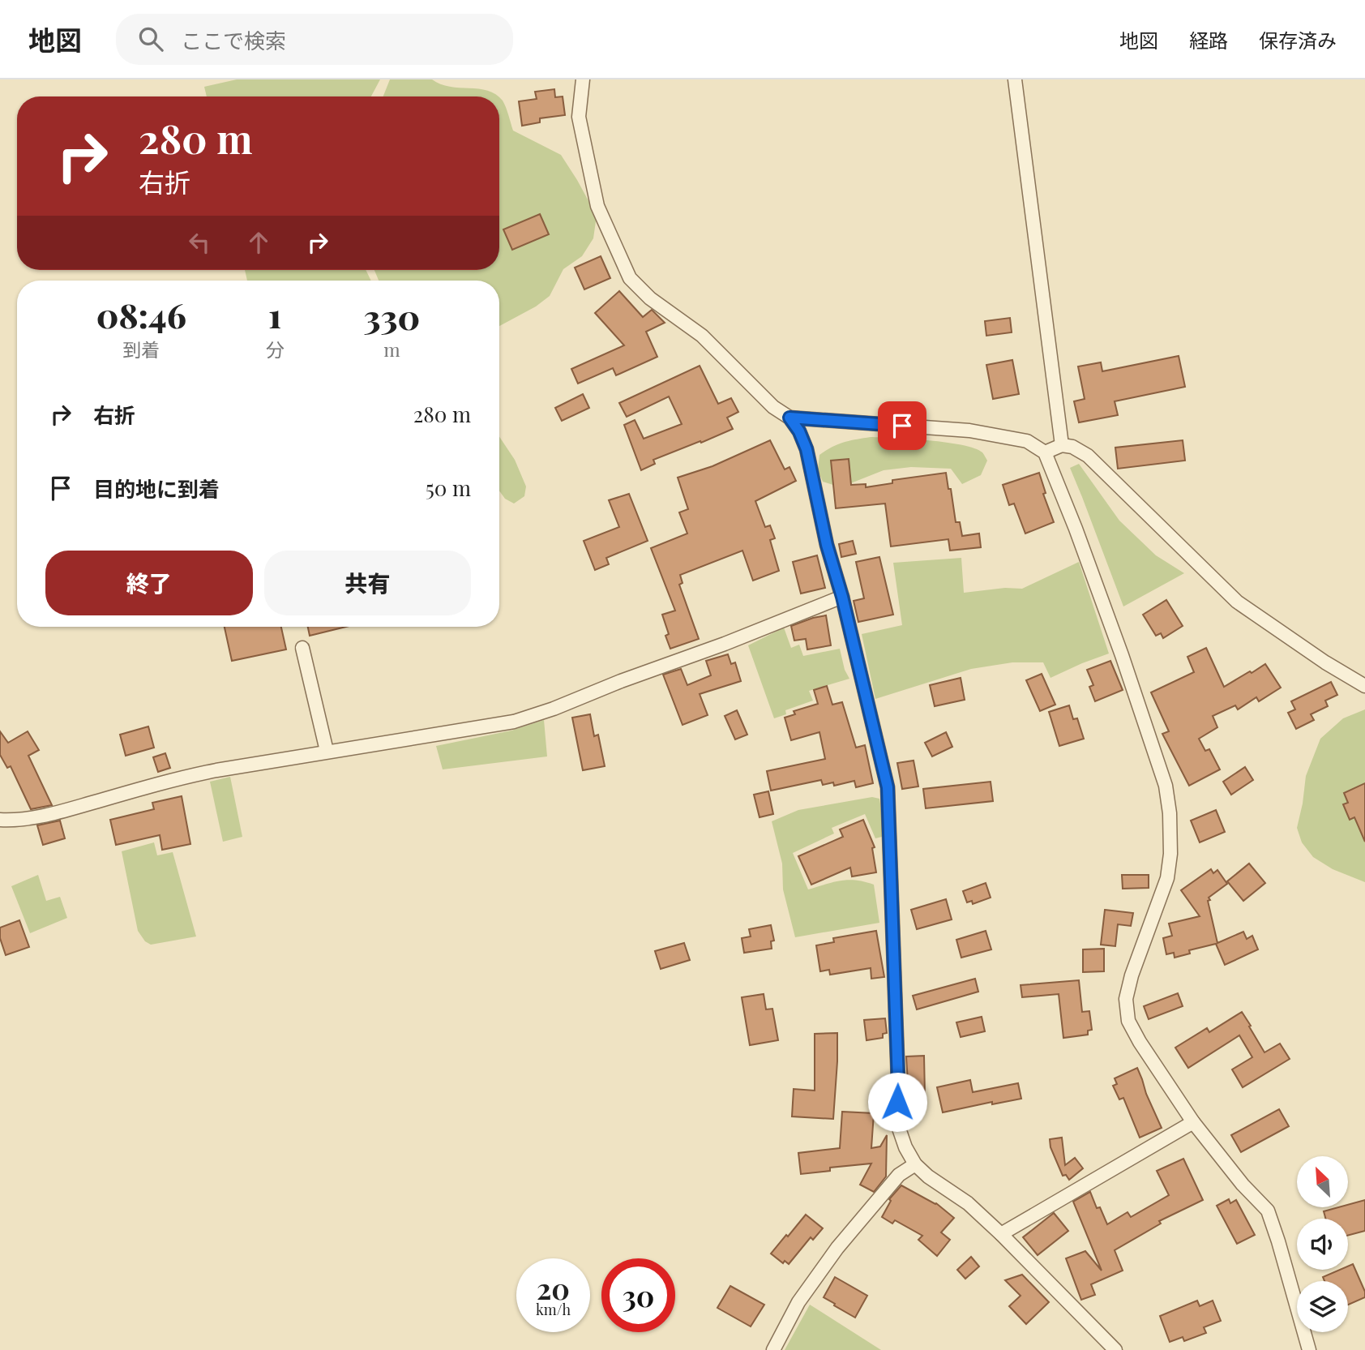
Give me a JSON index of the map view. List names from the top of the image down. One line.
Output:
{"north":"top left","page":{"header":"地図","search":"ここで検索","nav":["地図","経路","保存済み"],"turn":["280 m","右折"],"eta":["08:46","到着","1","分","330","m"],"list":[{"name":"右折","value":"280 m"},{"name":"目的地に到着","value":"50 m"}],"buttons":["終了","共有"],"speed":"20 km/h","limit":"30"}}
